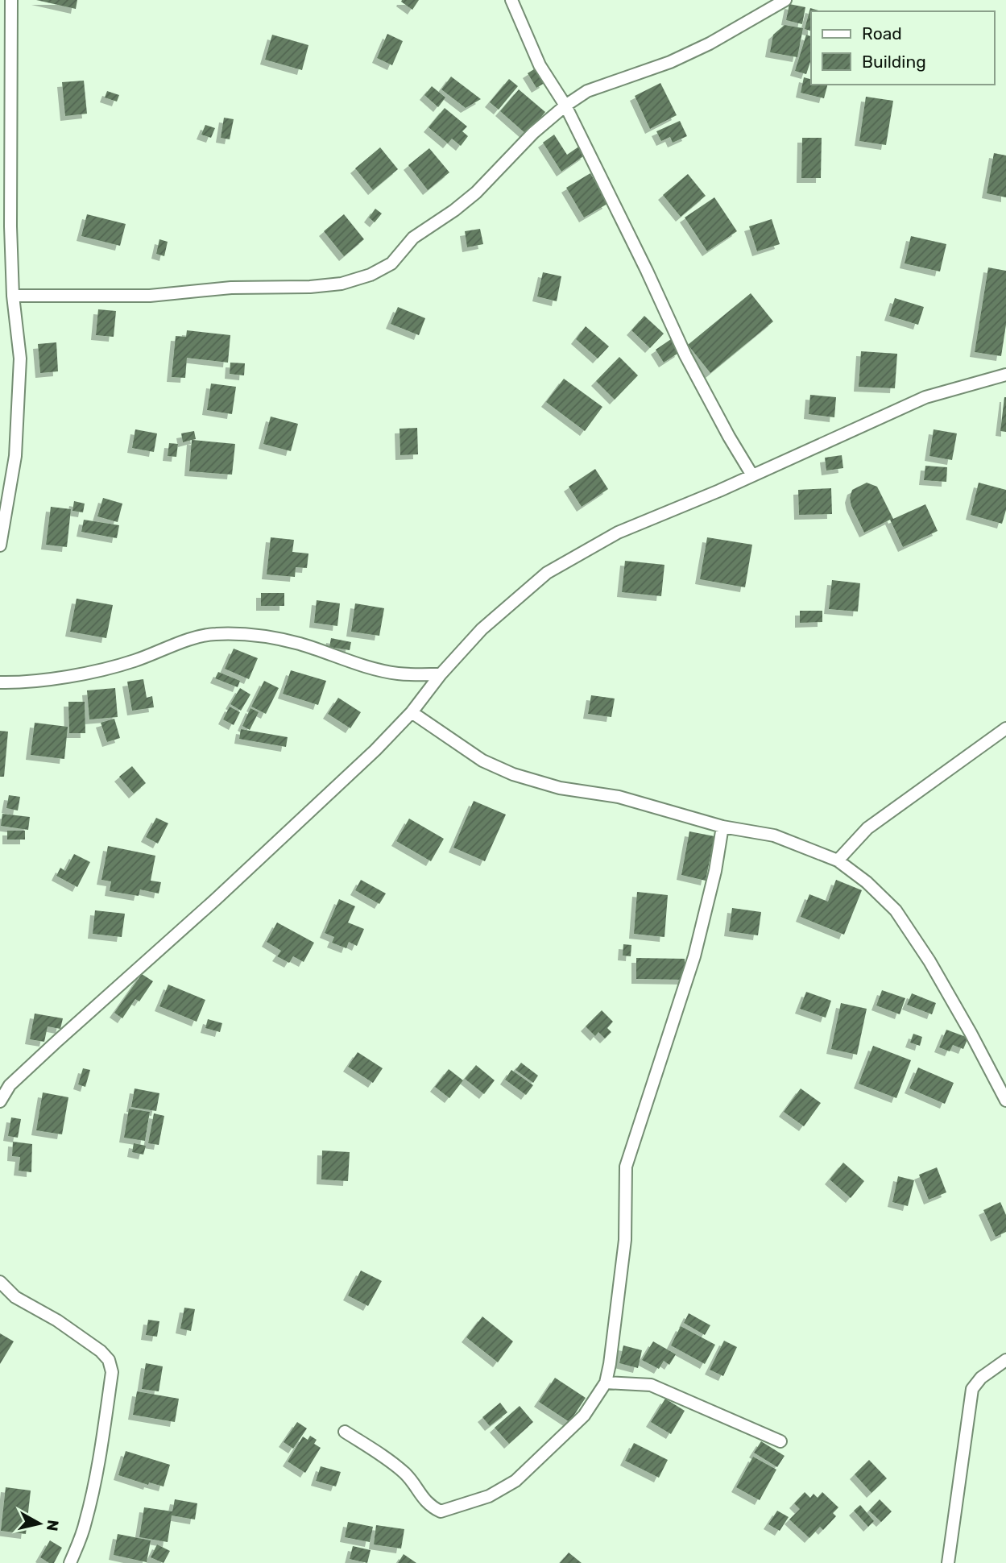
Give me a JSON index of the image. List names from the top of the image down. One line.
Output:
{"legend":["Road","Building"],"north":"right"}
